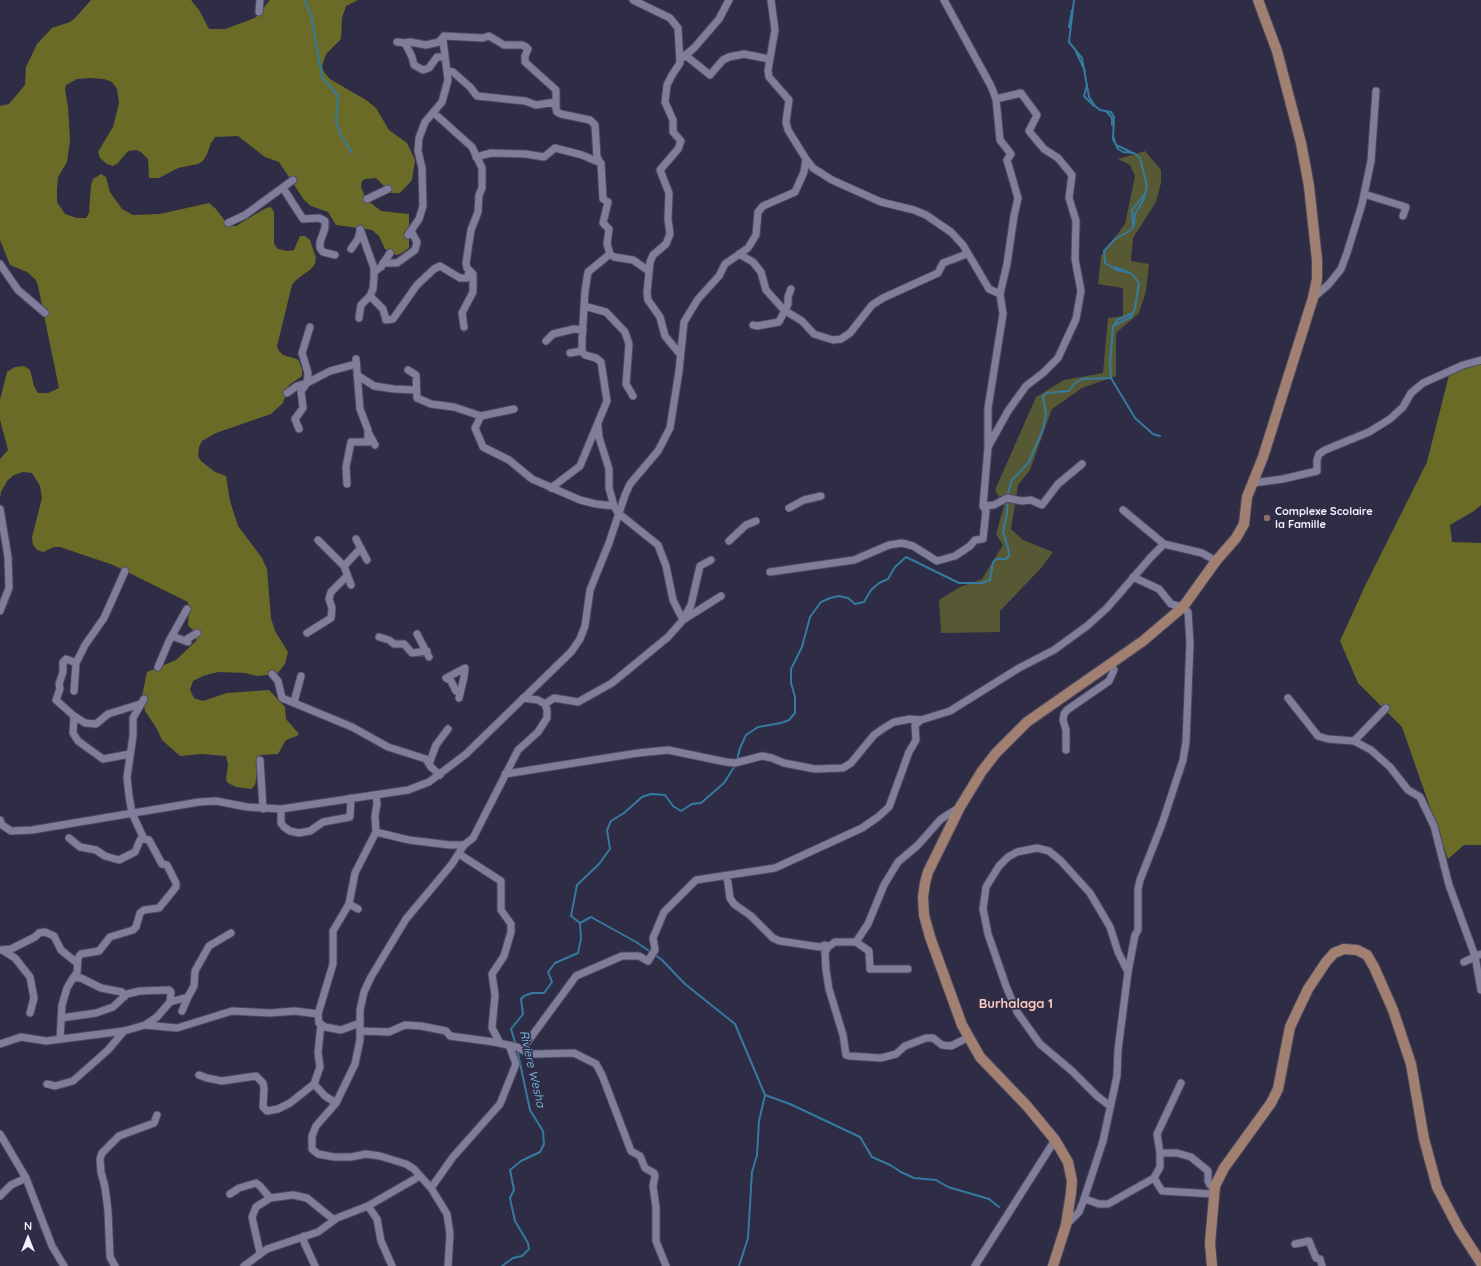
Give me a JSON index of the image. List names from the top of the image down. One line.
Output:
{"districts":["Burhalaga 1"],"water":["Riviere Wesha"],"places":["Complexe Scolaire la Famille"],"north":"top"}
